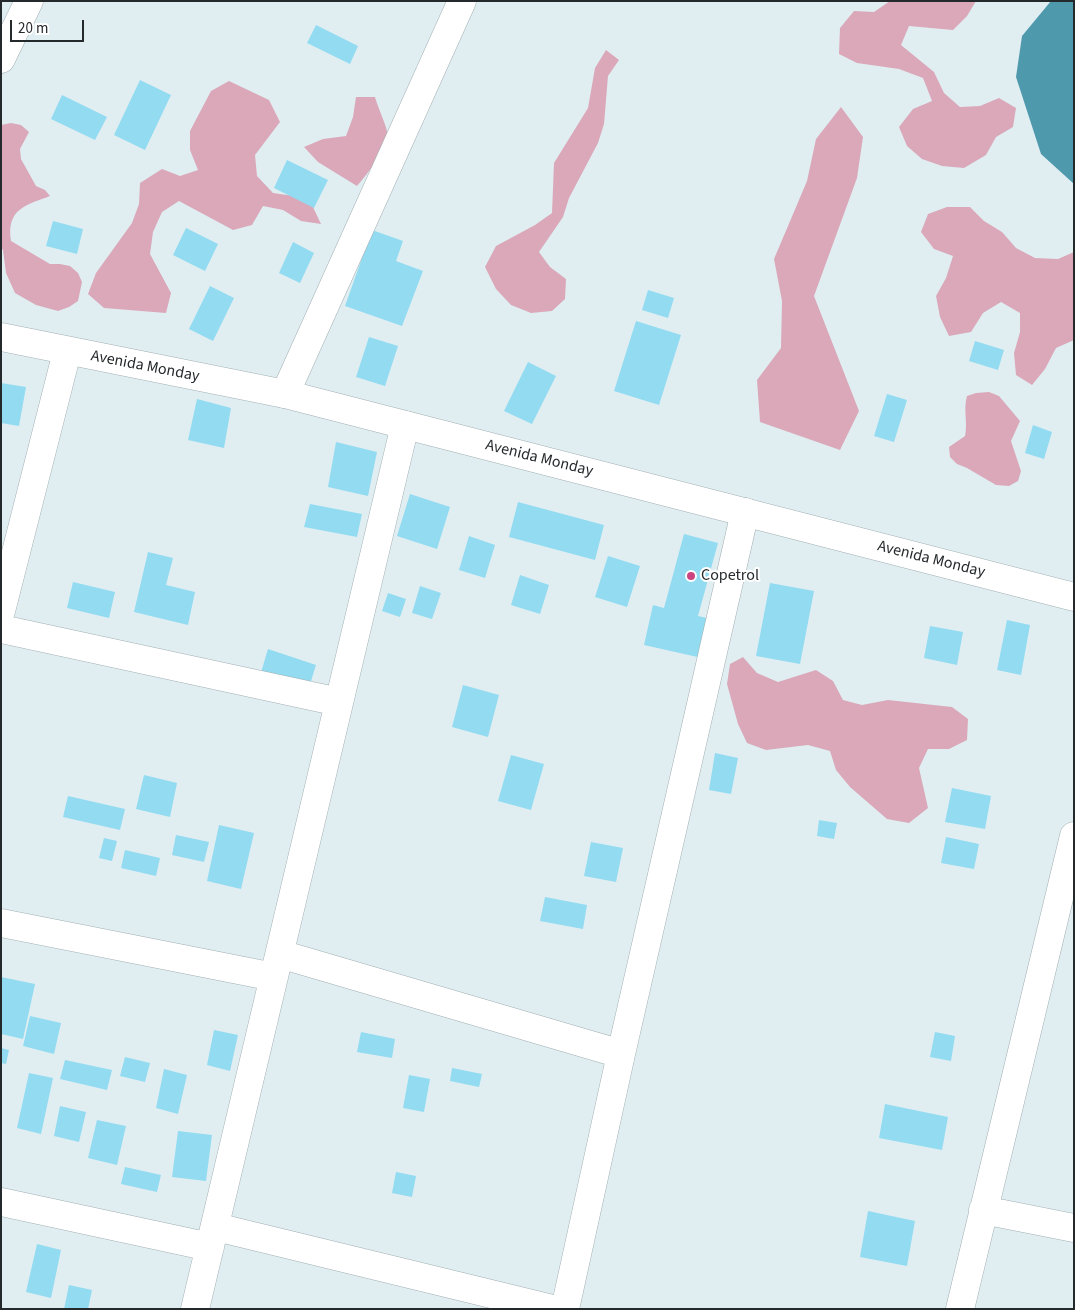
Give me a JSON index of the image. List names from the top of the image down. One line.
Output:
{"streets":{"main road":["Avenida Monday"]},"places":["Copetrol"],"scale_bar":"20 m"}
